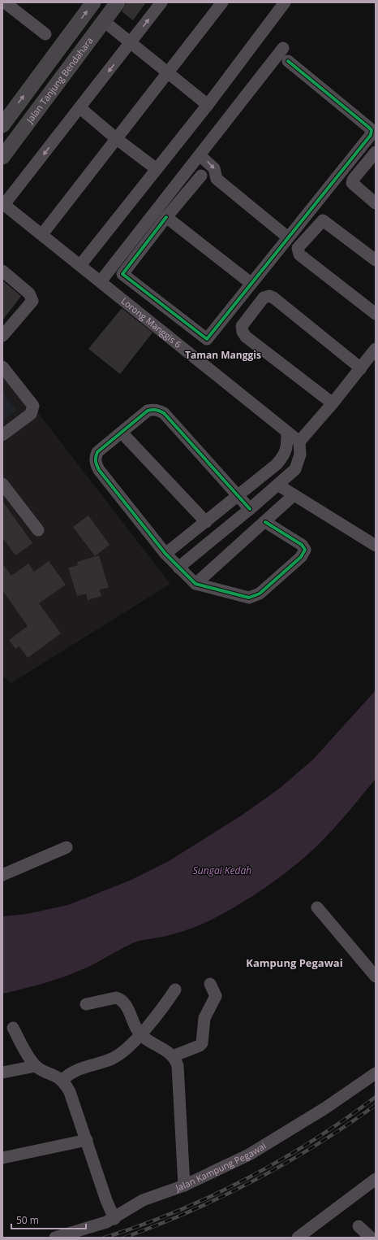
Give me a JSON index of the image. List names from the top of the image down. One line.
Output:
{"streets":{"main road":["Jalan Tanjung Bendahara"],"street":["Lorong Manggis 6","Jalan Kampung Pegawai"]},"districts":["Taman Manggis","Kampung Pegawai"],"water":["Sungai Kedah"],"scale_bar":"50 m"}
